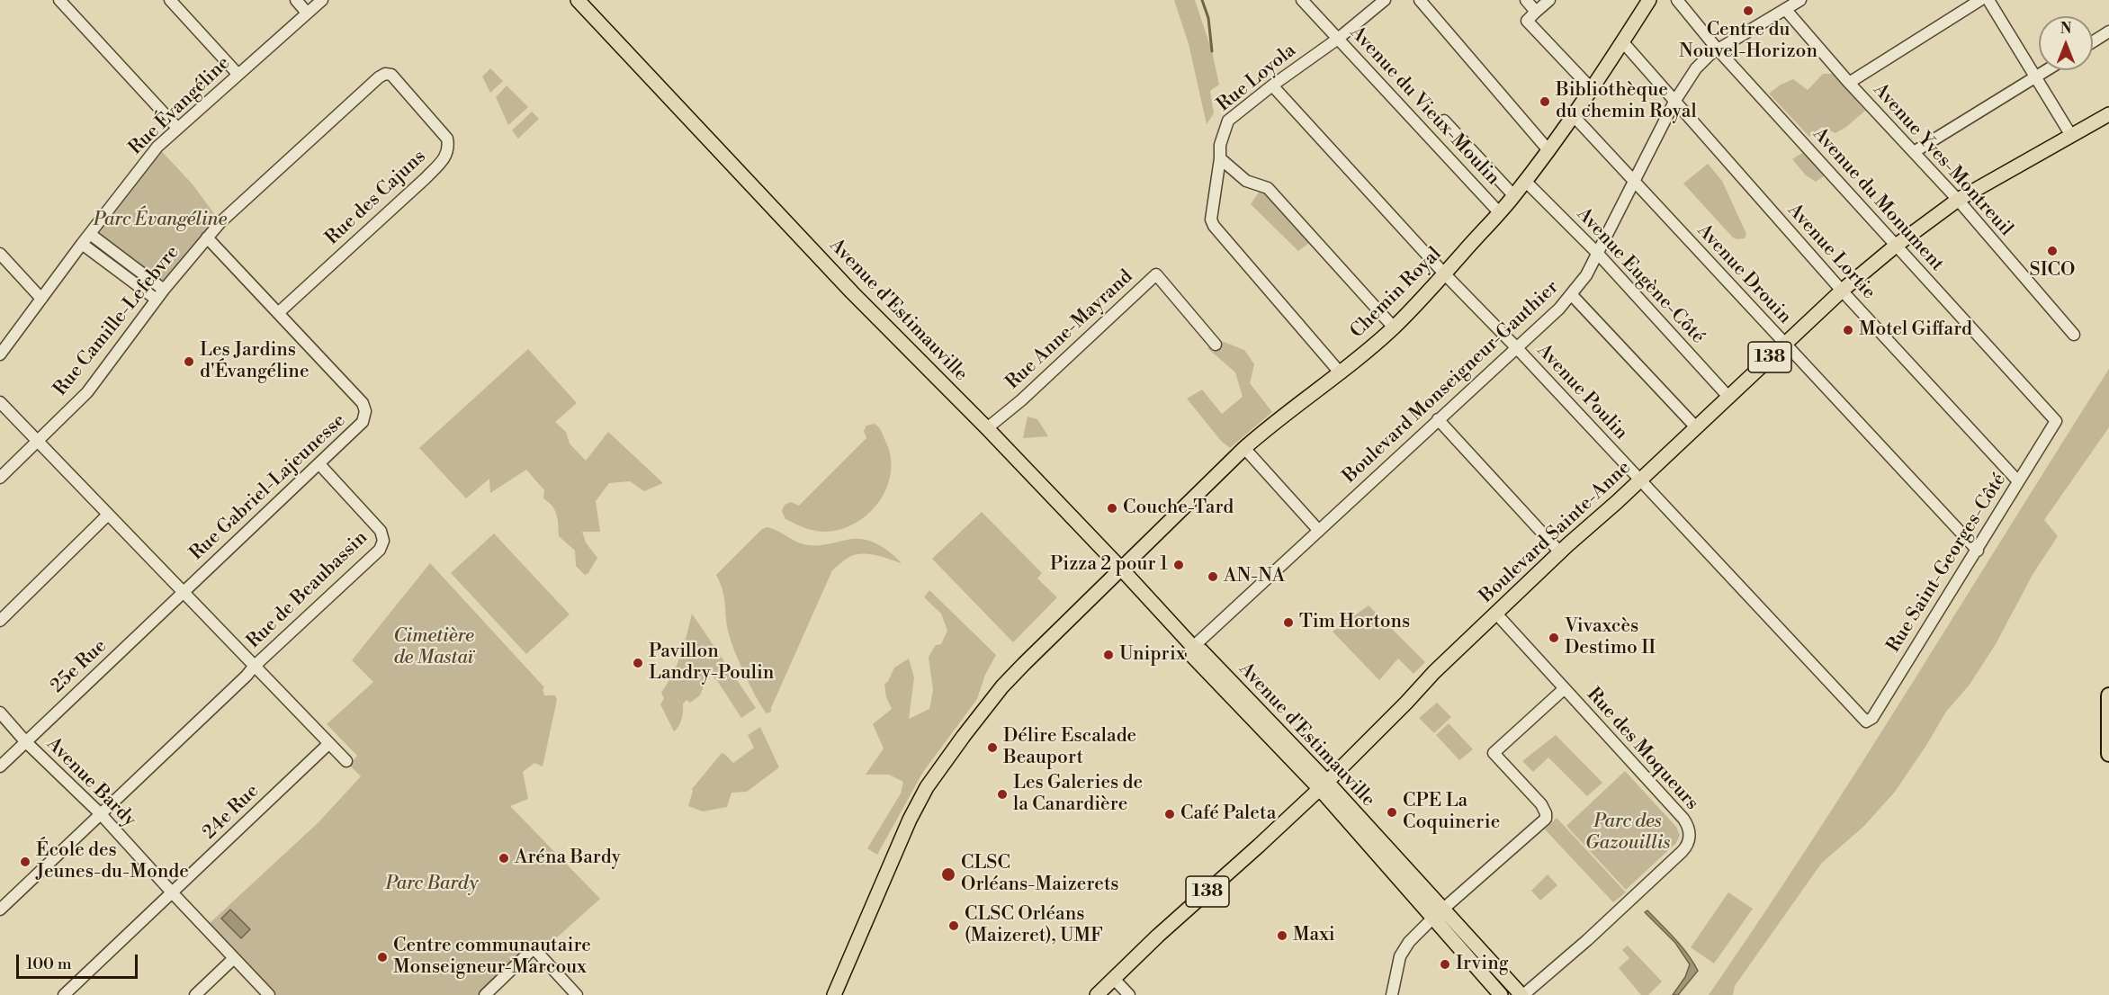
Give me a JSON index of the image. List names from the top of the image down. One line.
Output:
{"streets":{"main road":["Chemin Royal","Avenue d'Estimauville","138","Boulevard Sainte-Anne"],"street":["Rue Loyola","Rue Évangéline","Avenue du Vieux-Moulin","Avenue Yves-Montreuil","Rue des Cajuns","Avenue du Monument","Avenue Lortie","Avenue Drouin","Avenue Eugène-Côté","Rue Camille-Lefebvre","Rue Anne-Mayrand","Boulevard Monseigneur-Gauthier","Avenue Poulin","Rue Gabriel-Lajeunesse","Rue Saint-Georges-Côté","Rue de Beaubassin","25e Rue","Rue des Moqueurs","Avenue Bardy","24e Rue"]},"crossings":[["Rue Loyola","Avenue du Vieux-Moulin"],["Rue Loyola","Chemin Royal"],["Rue Loyola","Avenue Poulin"],["Avenue du Vieux-Moulin","Chemin Royal"],["Avenue Yves-Montreuil","Boulevard Monseigneur-Gauthier"],["Avenue Yves-Montreuil","Boulevard Sainte-Anne"],["Rue des Cajuns","Rue Camille-Lefebvre"],["Rue des Cajuns","Rue Gabriel-Lajeunesse"],["Avenue du Monument","Boulevard Monseigneur-Gauthier"],["Avenue du Monument","Boulevard Sainte-Anne"],["Avenue du Monument","Rue Saint-Georges-Côté"],["Avenue Lortie","Chemin Royal"],["Avenue Lortie","Boulevard Monseigneur-Gauthier"],["Avenue Lortie","Boulevard Sainte-Anne"],["Avenue Lortie","Rue Saint-Georges-Côté"],["Avenue Drouin","Chemin Royal"],["Avenue Drouin","Boulevard Monseigneur-Gauthier"],["Avenue Drouin","Boulevard Sainte-Anne"],["Avenue Drouin","Rue Saint-Georges-Côté"],["Avenue Eugène-Côté","Chemin Royal"],["Avenue Eugène-Côté","Boulevard Monseigneur-Gauthier"],["Avenue Eugène-Côté","Boulevard Sainte-Anne"],["Chemin Royal","Avenue d'Estimauville"],["Chemin Royal","Avenue Poulin"],["Avenue d'Estimauville","Rue Anne-Mayrand"],["Avenue d'Estimauville","Boulevard Monseigneur-Gauthier"],["Avenue d'Estimauville","Boulevard Sainte-Anne"],["Avenue d'Estimauville","Rue des Moqueurs"],["Rue Camille-Lefebvre","Rue Gabriel-Lajeunesse"],["Boulevard Monseigneur-Gauthier","Avenue Poulin"],["Avenue Poulin","Boulevard Sainte-Anne"],["Avenue Poulin","Rue Saint-Georges-Côté"],["Rue Gabriel-Lajeunesse","Rue de Beaubassin"],["Rue Gabriel-Lajeunesse","25e Rue"],["Boulevard Sainte-Anne","Rue des Moqueurs"],["25e Rue","Avenue Bardy"],["Avenue Bardy","24e Rue"]],"parks":["Parc Évangéline","Cimetière de Mastaï","Parc des Gazouillis","Parc Bardy"],"places":["Centre du Nouvel-Horizon","Bibliothèque du chemin Royal","SICO","Motel Giffard","Les Jardins d'Évangéline","Couche-Tard","Pizza 2 pour 1","AN-NA","Tim Hortons","Vivaxcès Destimo II","Uniprix","Pavillon Landry-Poulin","Délire Escalade Beauport","Les Galeries de la Canardière","CPE La Coquinerie","Café Paleta","Aréna Bardy","École des Jeunes-du-Monde","CLSC Orléans-Maizerets","CLSC Orléans (Maizeret), UMF","Maxi","Centre communautaire Monseigneur-Marcoux","Irving"],"scale_bar":"100 m","north":"top"}
